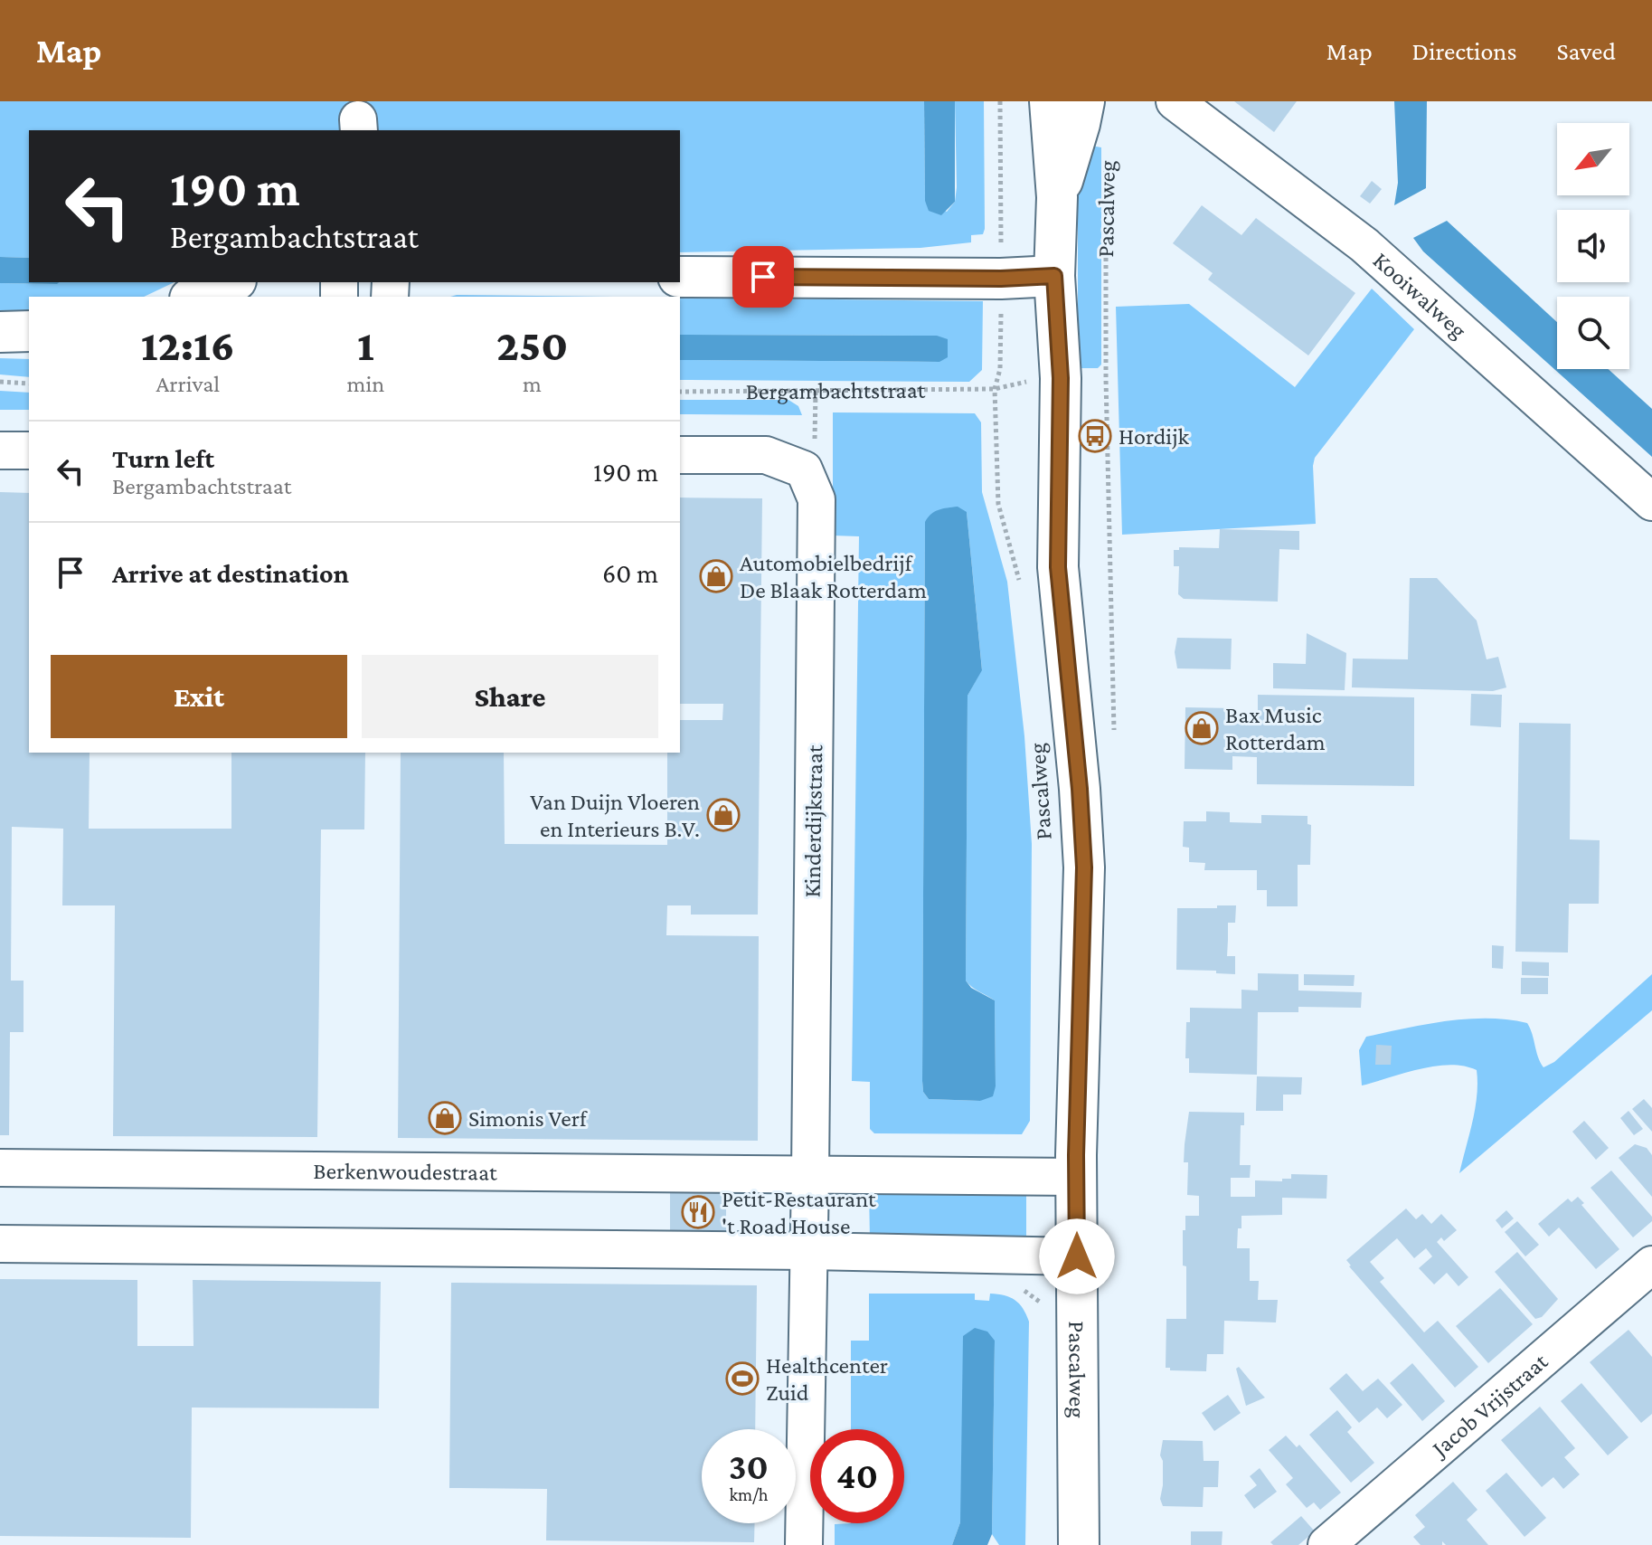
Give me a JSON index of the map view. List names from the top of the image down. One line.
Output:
{"streets":{"street":["Pascalweg","Kooiwalweg","Kinderdijkstraat","Berkenwoudestraat","Jacob Vrijstraat"],"path":["Bergambachtstraat"]},"crossings":[["Pascalweg","Berkenwoudestraat"],["Kinderdijkstraat","Berkenwoudestraat"]],"places":{"bus stop":["Hordijk"],"shop":["Automobielbedrijf De Blaak Rotterdam","Bax Music Rotterdam","Van Duijn Vloeren en Interieurs B.V.","Simonis Verf"],"restaurant":["Petit-Restaurant 't Road House"],"sports":["Healthcenter Zuid"]},"north":"bottom left","page":{"header":"Map","nav":["Map","Directions","Saved"],"turn":["190 m","Bergambachtstraat"],"eta":["12:16","Arrival","1","min","250","m"],"list":[{"name":"Turn left","note":"Bergambachtstraat","value":"190 m"},{"name":"Arrive at destination","value":"60 m"}],"buttons":["Exit","Share"],"speed":"30 km/h","limit":"40"}}
